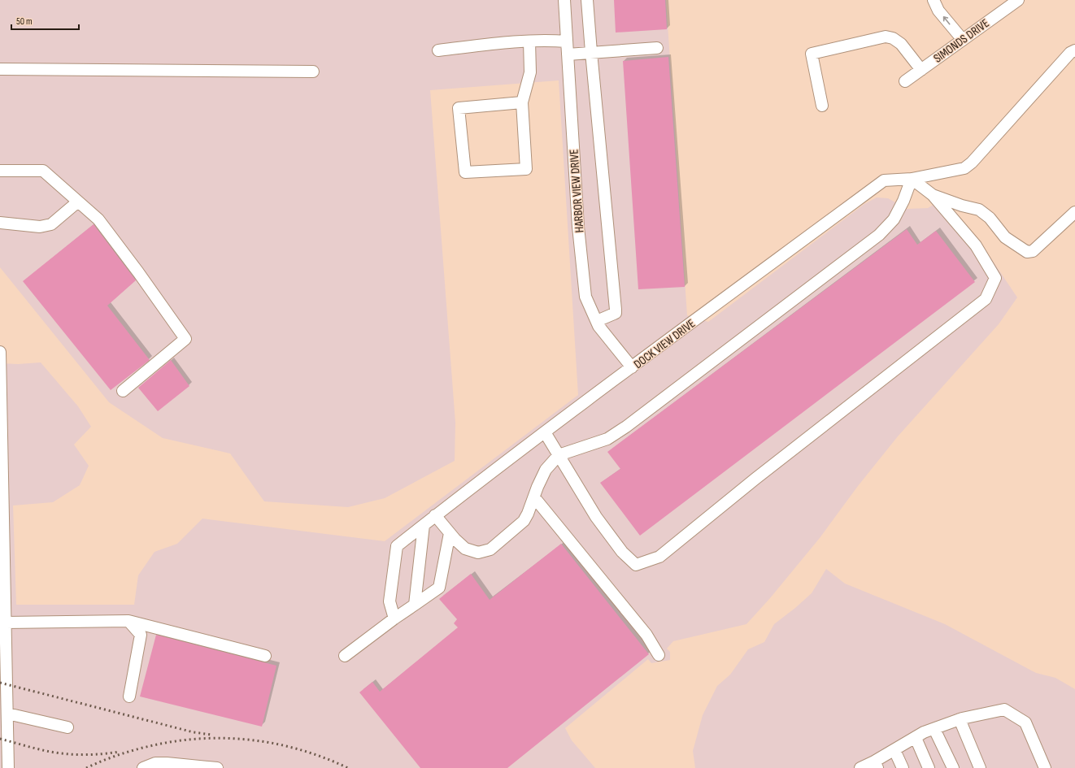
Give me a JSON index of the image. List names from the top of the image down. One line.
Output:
{"streets":{"street":["SIMONDS DRIVE","HARBOR VIEW DRIVE","DOCK VIEW DRIVE"]},"crossings":[["HARBOR VIEW DRIVE","DOCK VIEW DRIVE"]],"scale_bar":"50 m"}
